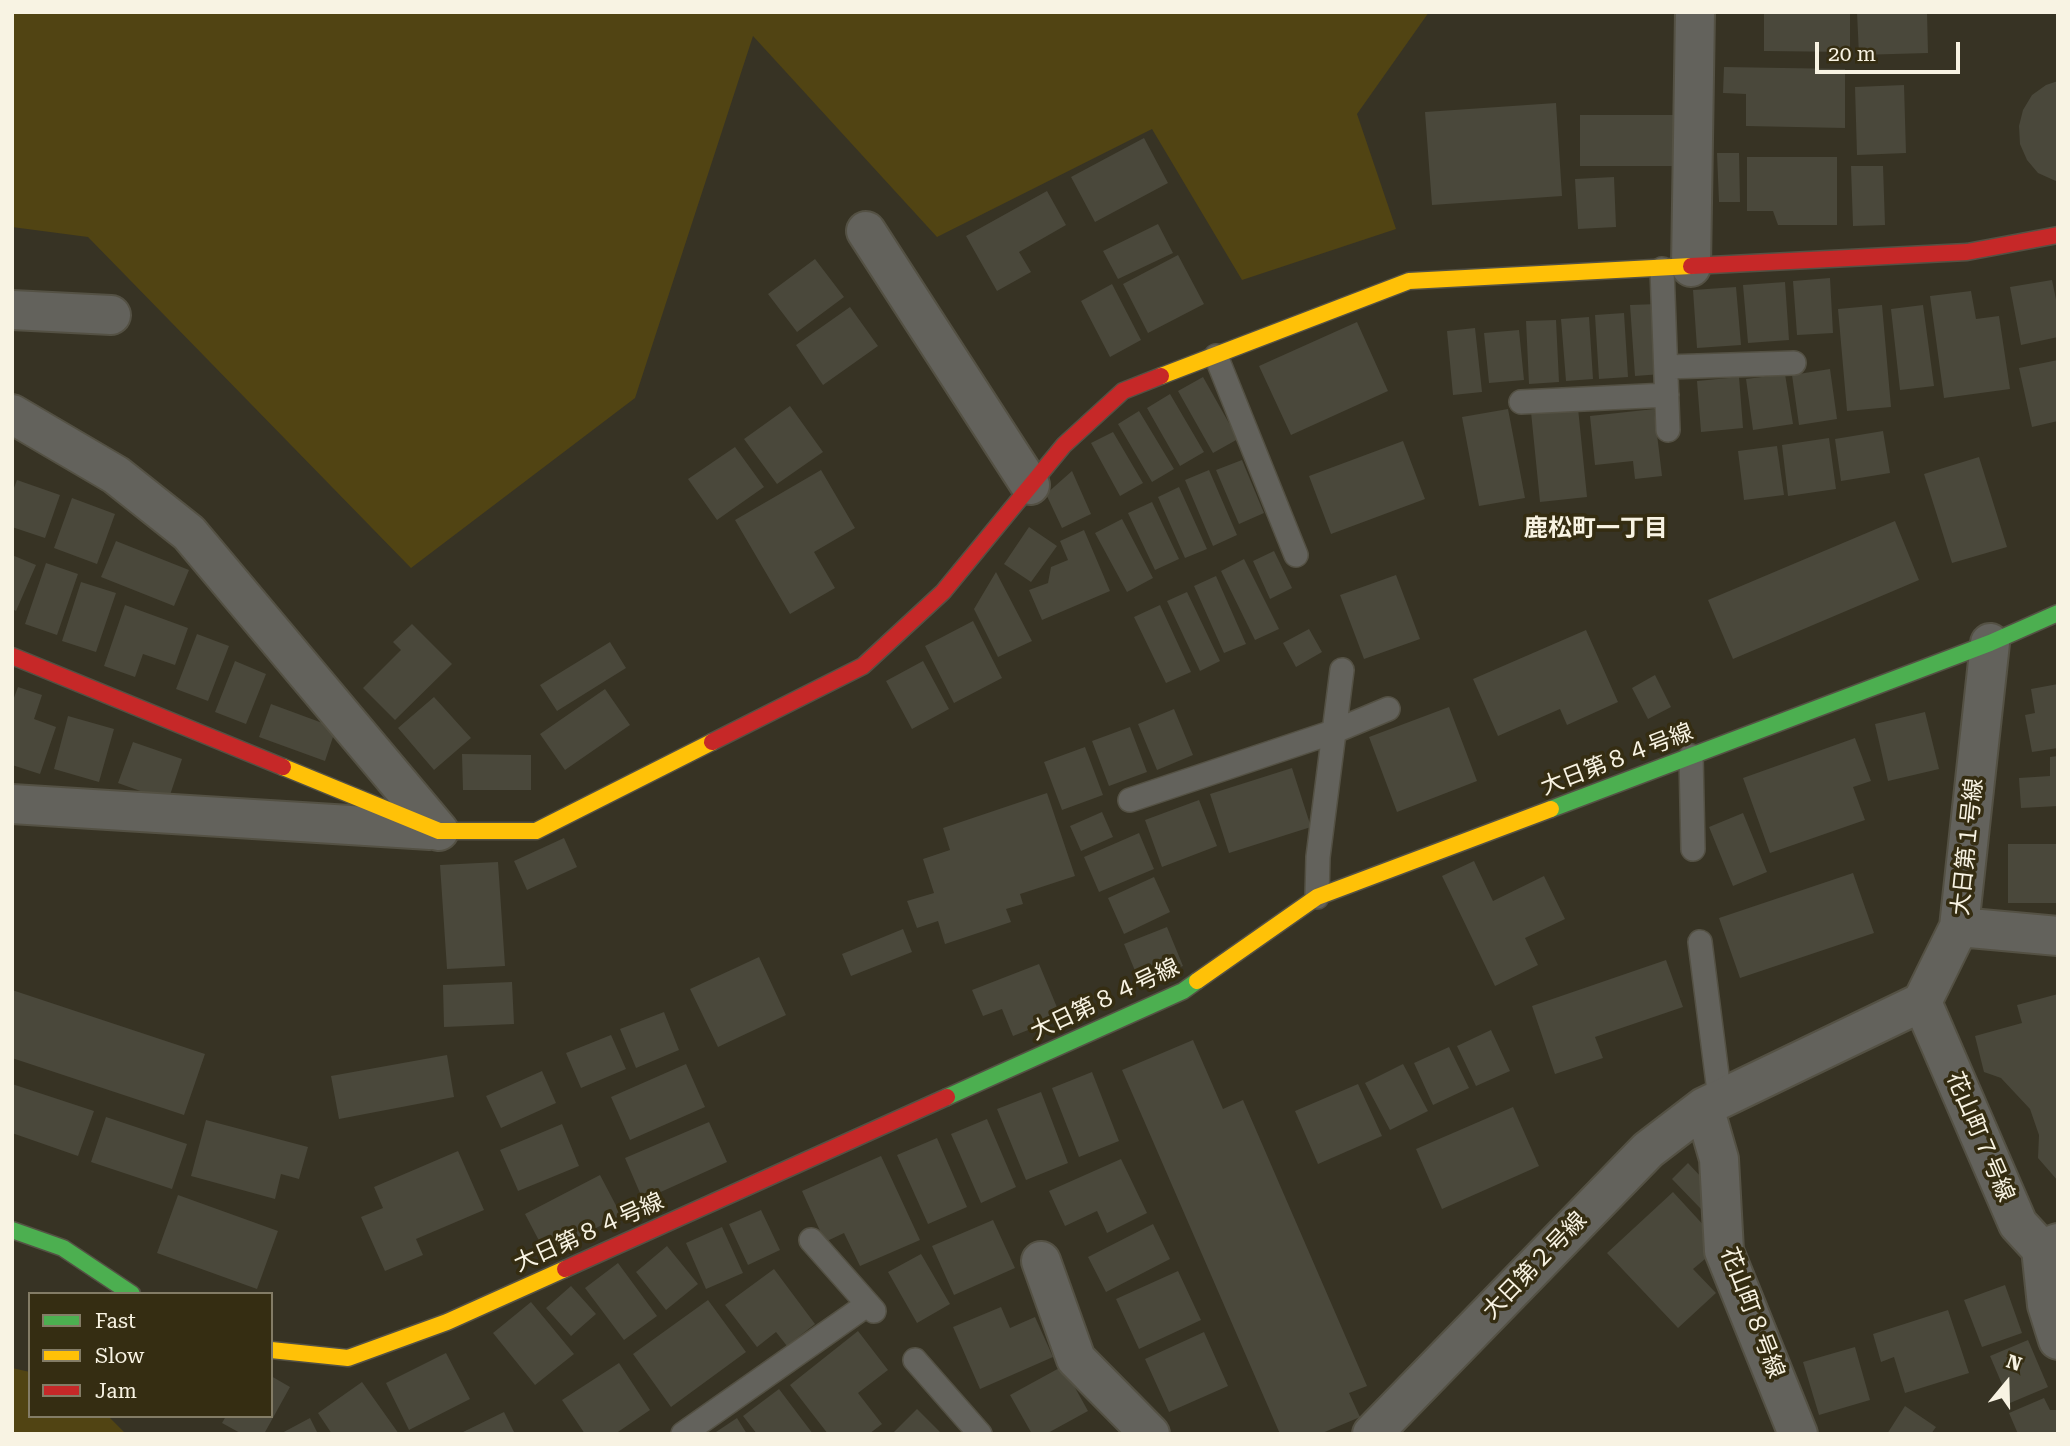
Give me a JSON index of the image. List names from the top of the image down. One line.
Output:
{"streets":{"street":["大日第８４号線","大日第１号線","花山町７号線","大日第２号線","花山町８号線"]},"crossings":[["大日第８４号線","大日第１号線"],["大日第１号線","花山町７号線"],["大日第２号線","花山町８号線"]],"districts":["鹿松町一丁目"],"legend":["Fast","Slow","Jam"],"scale_bar":"20 m","north":"top"}
